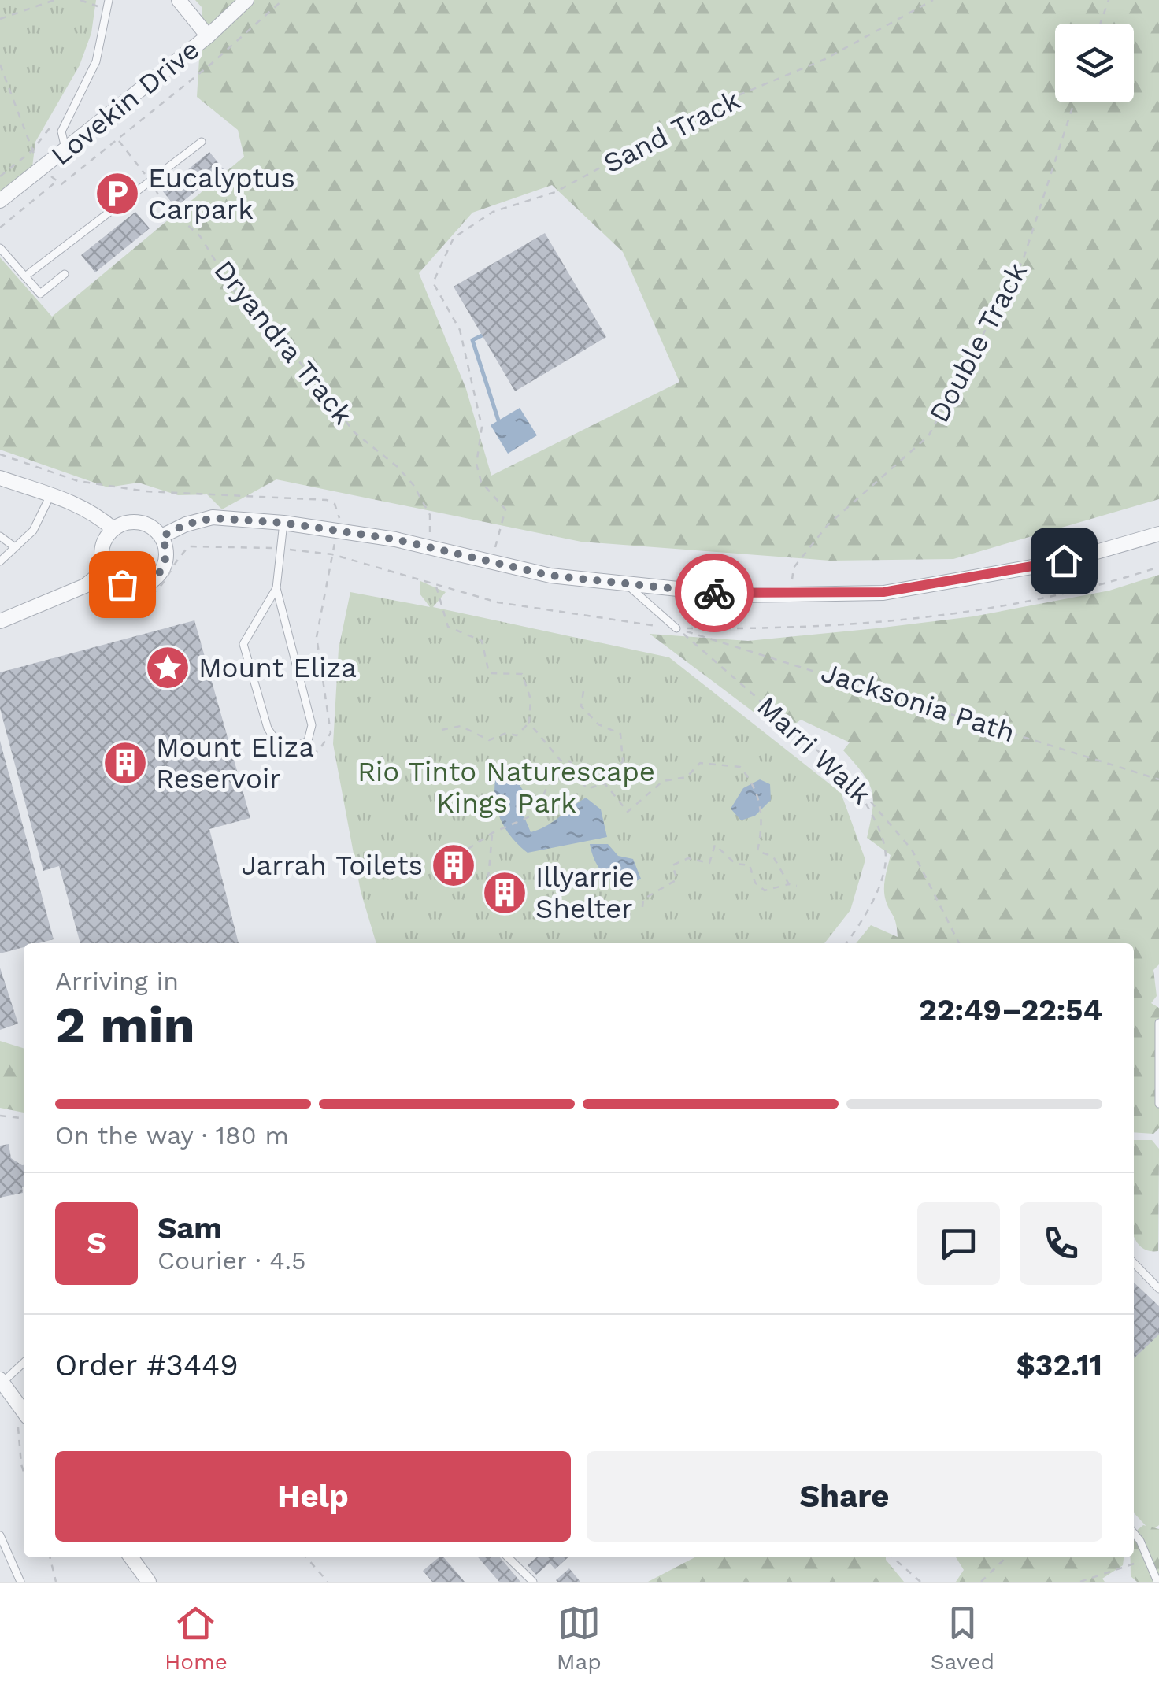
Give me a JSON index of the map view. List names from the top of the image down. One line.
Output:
{"streets":{"street":["Lovekin Drive"],"path":["Sand Track","Dryandra Track","Double Track","Jacksonia Path","Marri Walk"]},"crossings":[["Jacksonia Path","Marri Walk"]],"parks":["Rio Tinto Naturescape Kings Park"],"places":{"parking":["Eucalyptus Carpark"],"place":["Mount Eliza"],"building":["Mount Eliza Reservoir","Jarrah Toilets","Illyarrie Shelter"]},"page":{"heading":["2 min","Arriving in","22:49–22:54"],"panel":["Sam","Courier · 4.5","Order #3449","$32.11"],"bar":"On the way · 180 m","round":"S","buttons":["Help","Share"],"tabs":["Home","Map","Saved"]}}
